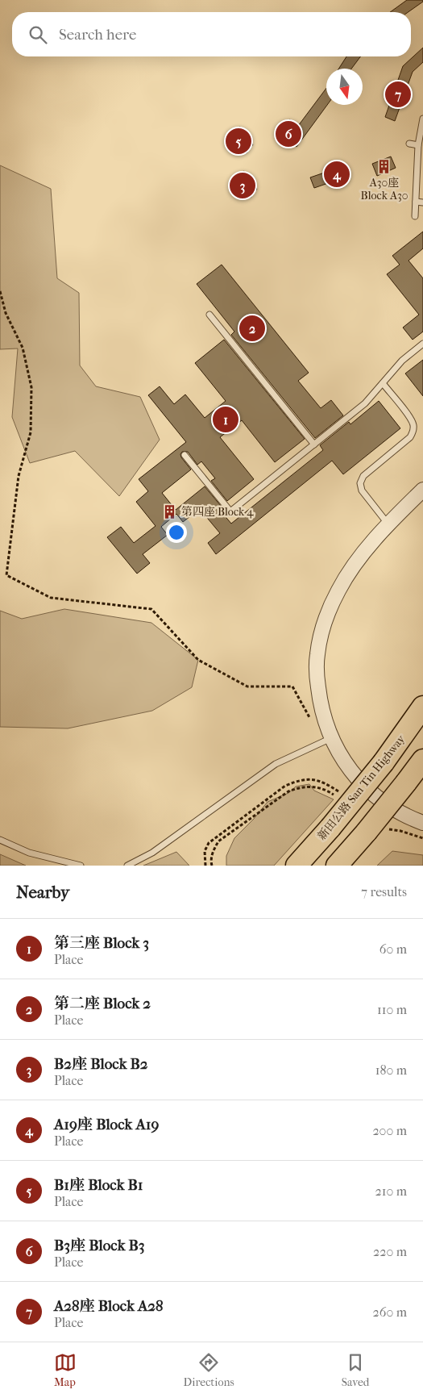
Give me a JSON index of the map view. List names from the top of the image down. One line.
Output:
{"streets":{"highway":["新田公路 San Tin Highway"]},"places":{"building":["A30座 Block A30","第四座 Block 4"]},"north":"bottom","page":{"search":"Search here","pins":["7","6","5","4","3","2","1"],"heading":["Nearby","7 results"],"list":[{"mark":"1","name":"第三座 Block 3","note":"Place","value":"60 m"},{"mark":"2","name":"第二座 Block 2","note":"Place","value":"110 m"},{"mark":"3","name":"B2座 Block B2","note":"Place","value":"180 m"},{"mark":"4","name":"A19座 Block A19","note":"Place","value":"200 m"},{"mark":"5","name":"B1座 Block B1","note":"Place","value":"210 m"},{"mark":"6","name":"B3座 Block B3","note":"Place","value":"220 m"},{"mark":"7","name":"A28座 Block A28","note":"Place","value":"260 m"}],"nav":["Map","Directions","Saved"]}}
